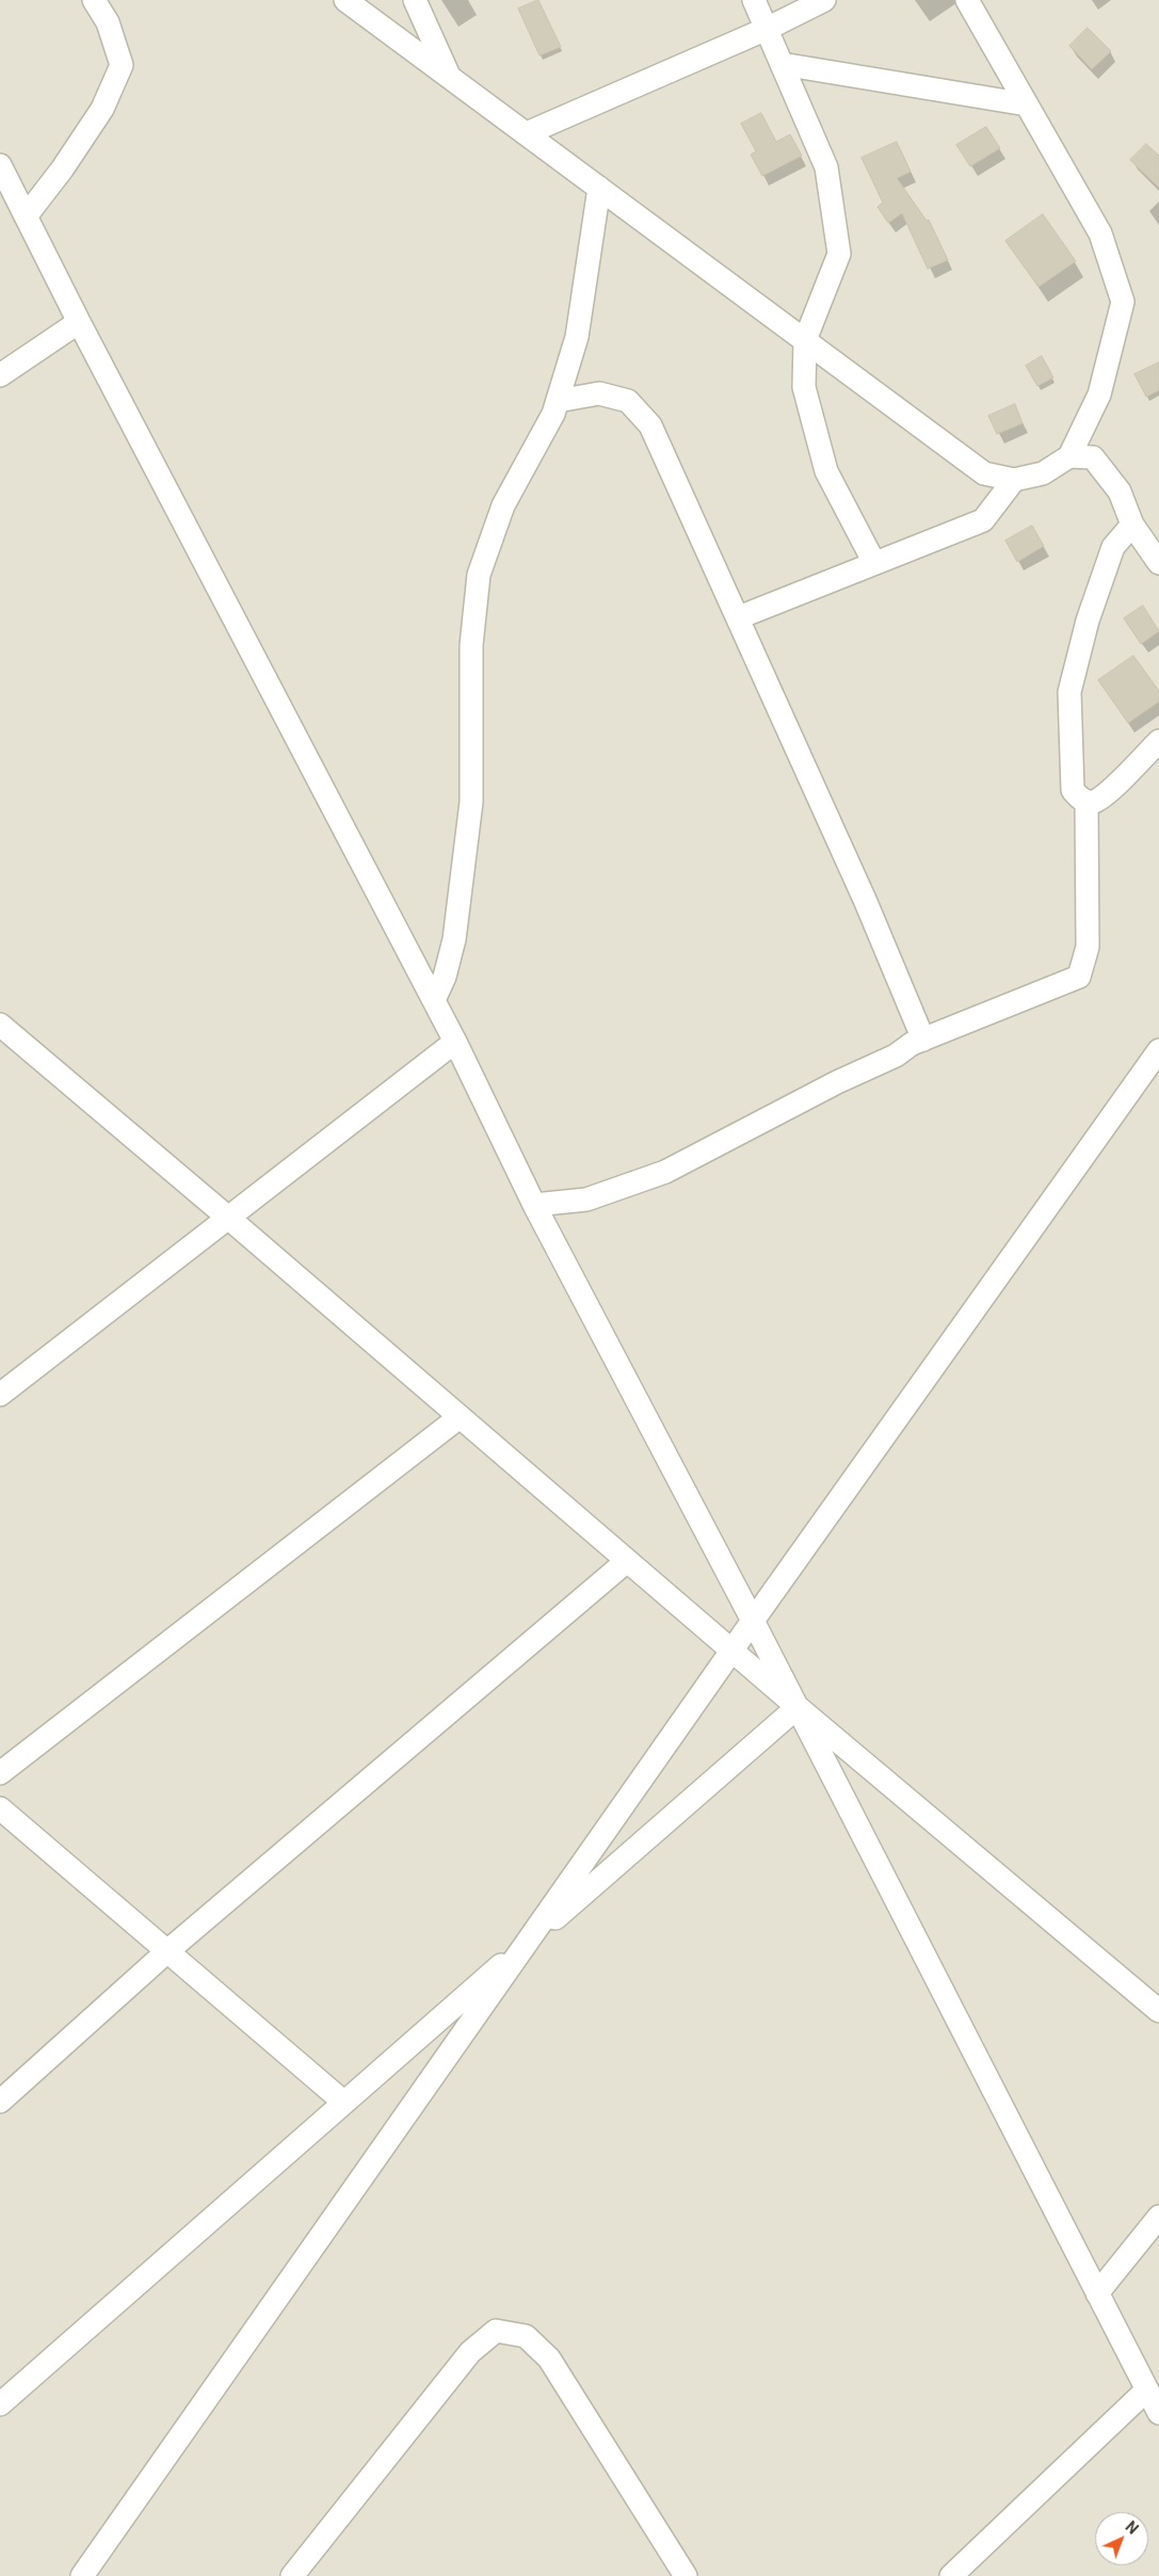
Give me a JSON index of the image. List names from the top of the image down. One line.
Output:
{"north":"top right"}
